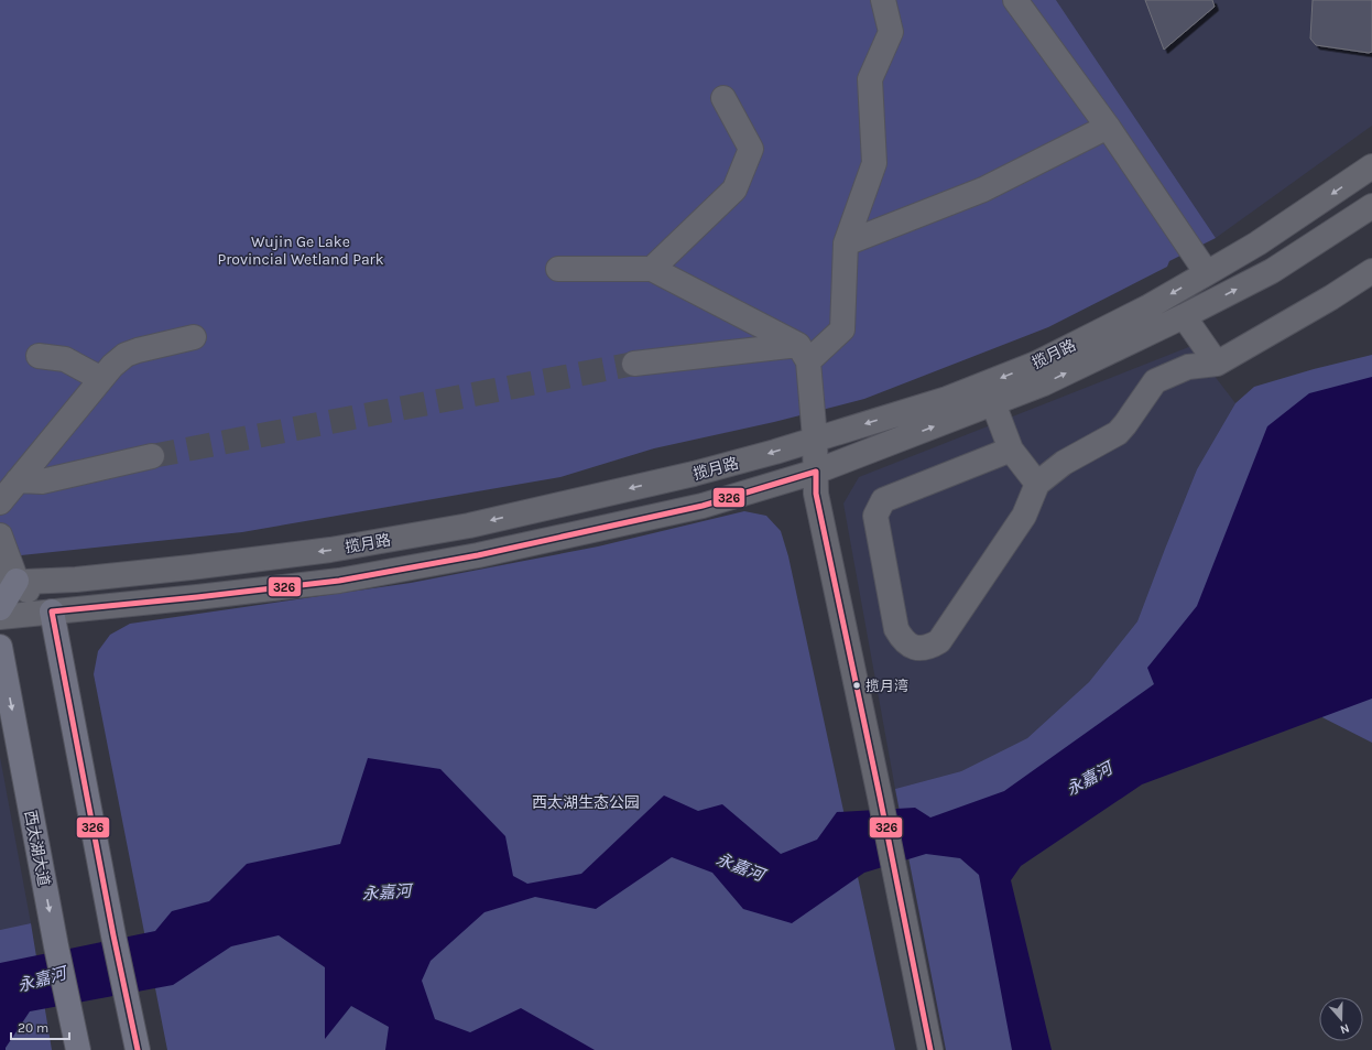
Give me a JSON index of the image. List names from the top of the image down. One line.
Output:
{"streets":{"main road":["西太湖大道"],"street":["揽月路"]},"water":["永嘉河"],"parks":["Wujin Ge Lake Provincial Wetland Park","西太湖生态公园"],"places":["揽月湾"],"lines":["transit line 326"],"scale_bar":"20 m","north":"bottom"}
